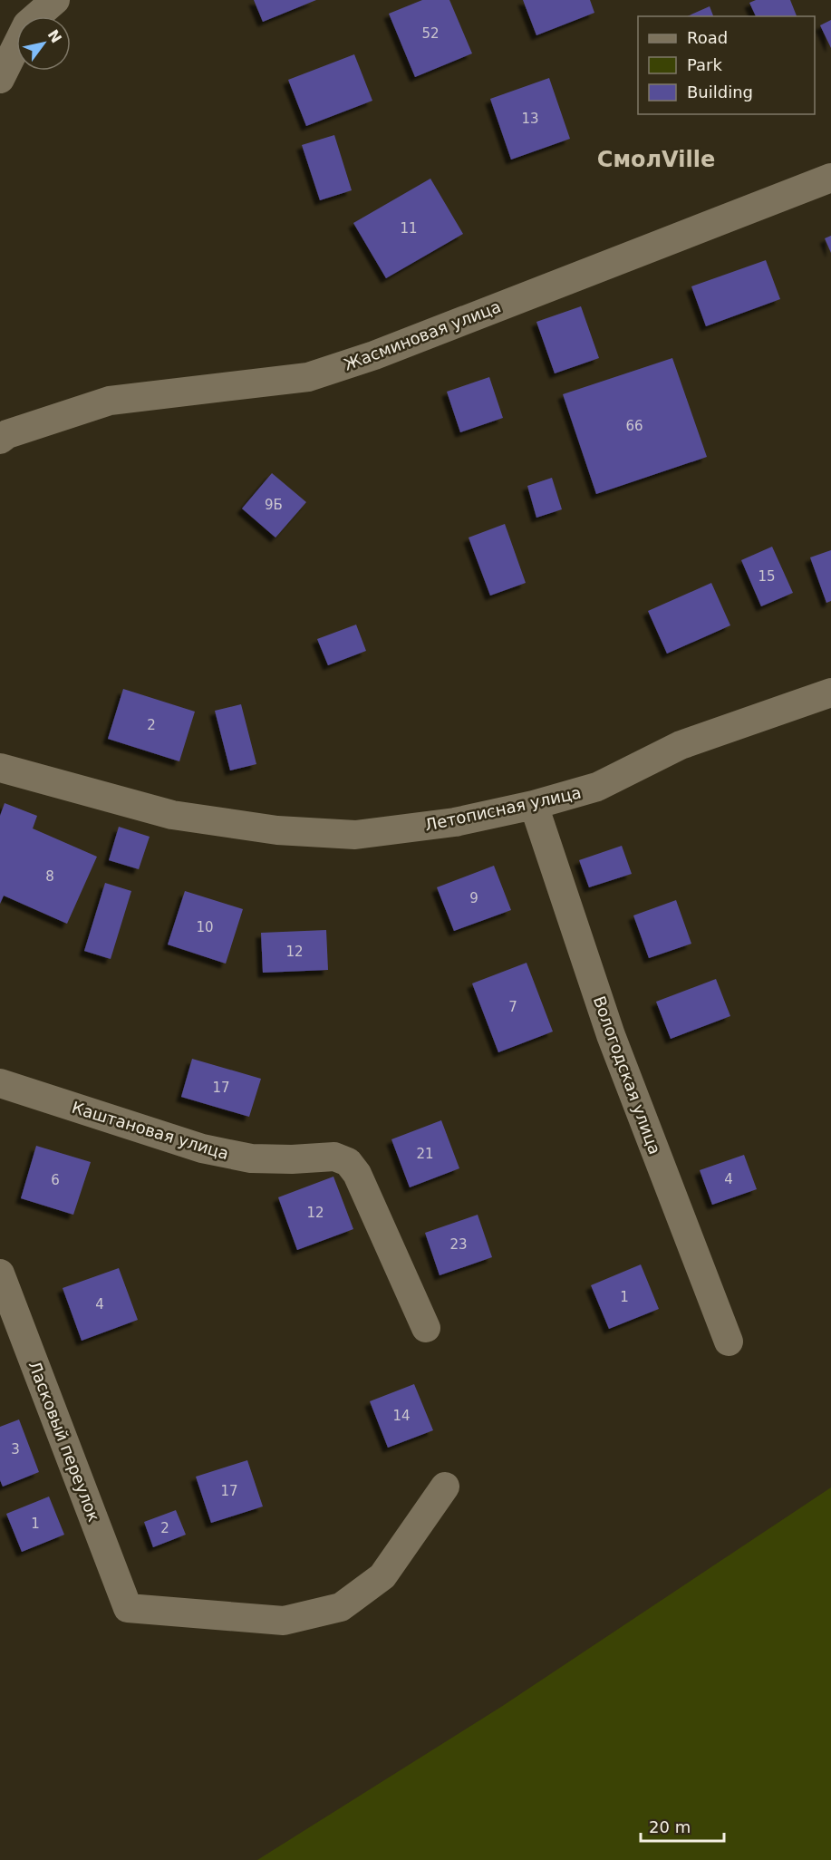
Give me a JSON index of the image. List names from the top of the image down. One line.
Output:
{"streets":{"street":["Жасминовая улица","Летописная улица","Вологодская улица","Каштановая улица","Ласковый переулок"]},"crossings":[["Летописная улица","Вологодская улица"]],"districts":["СмолVille"],"house_numbers":["52","13","11","66","9Б","15","2","8","9","10","12","7","17","21","4","6","12","23","1","4","14","3","17","1","2"],"legend":["Road","Park","Building"],"scale_bar":"20 m","north":"top right"}
